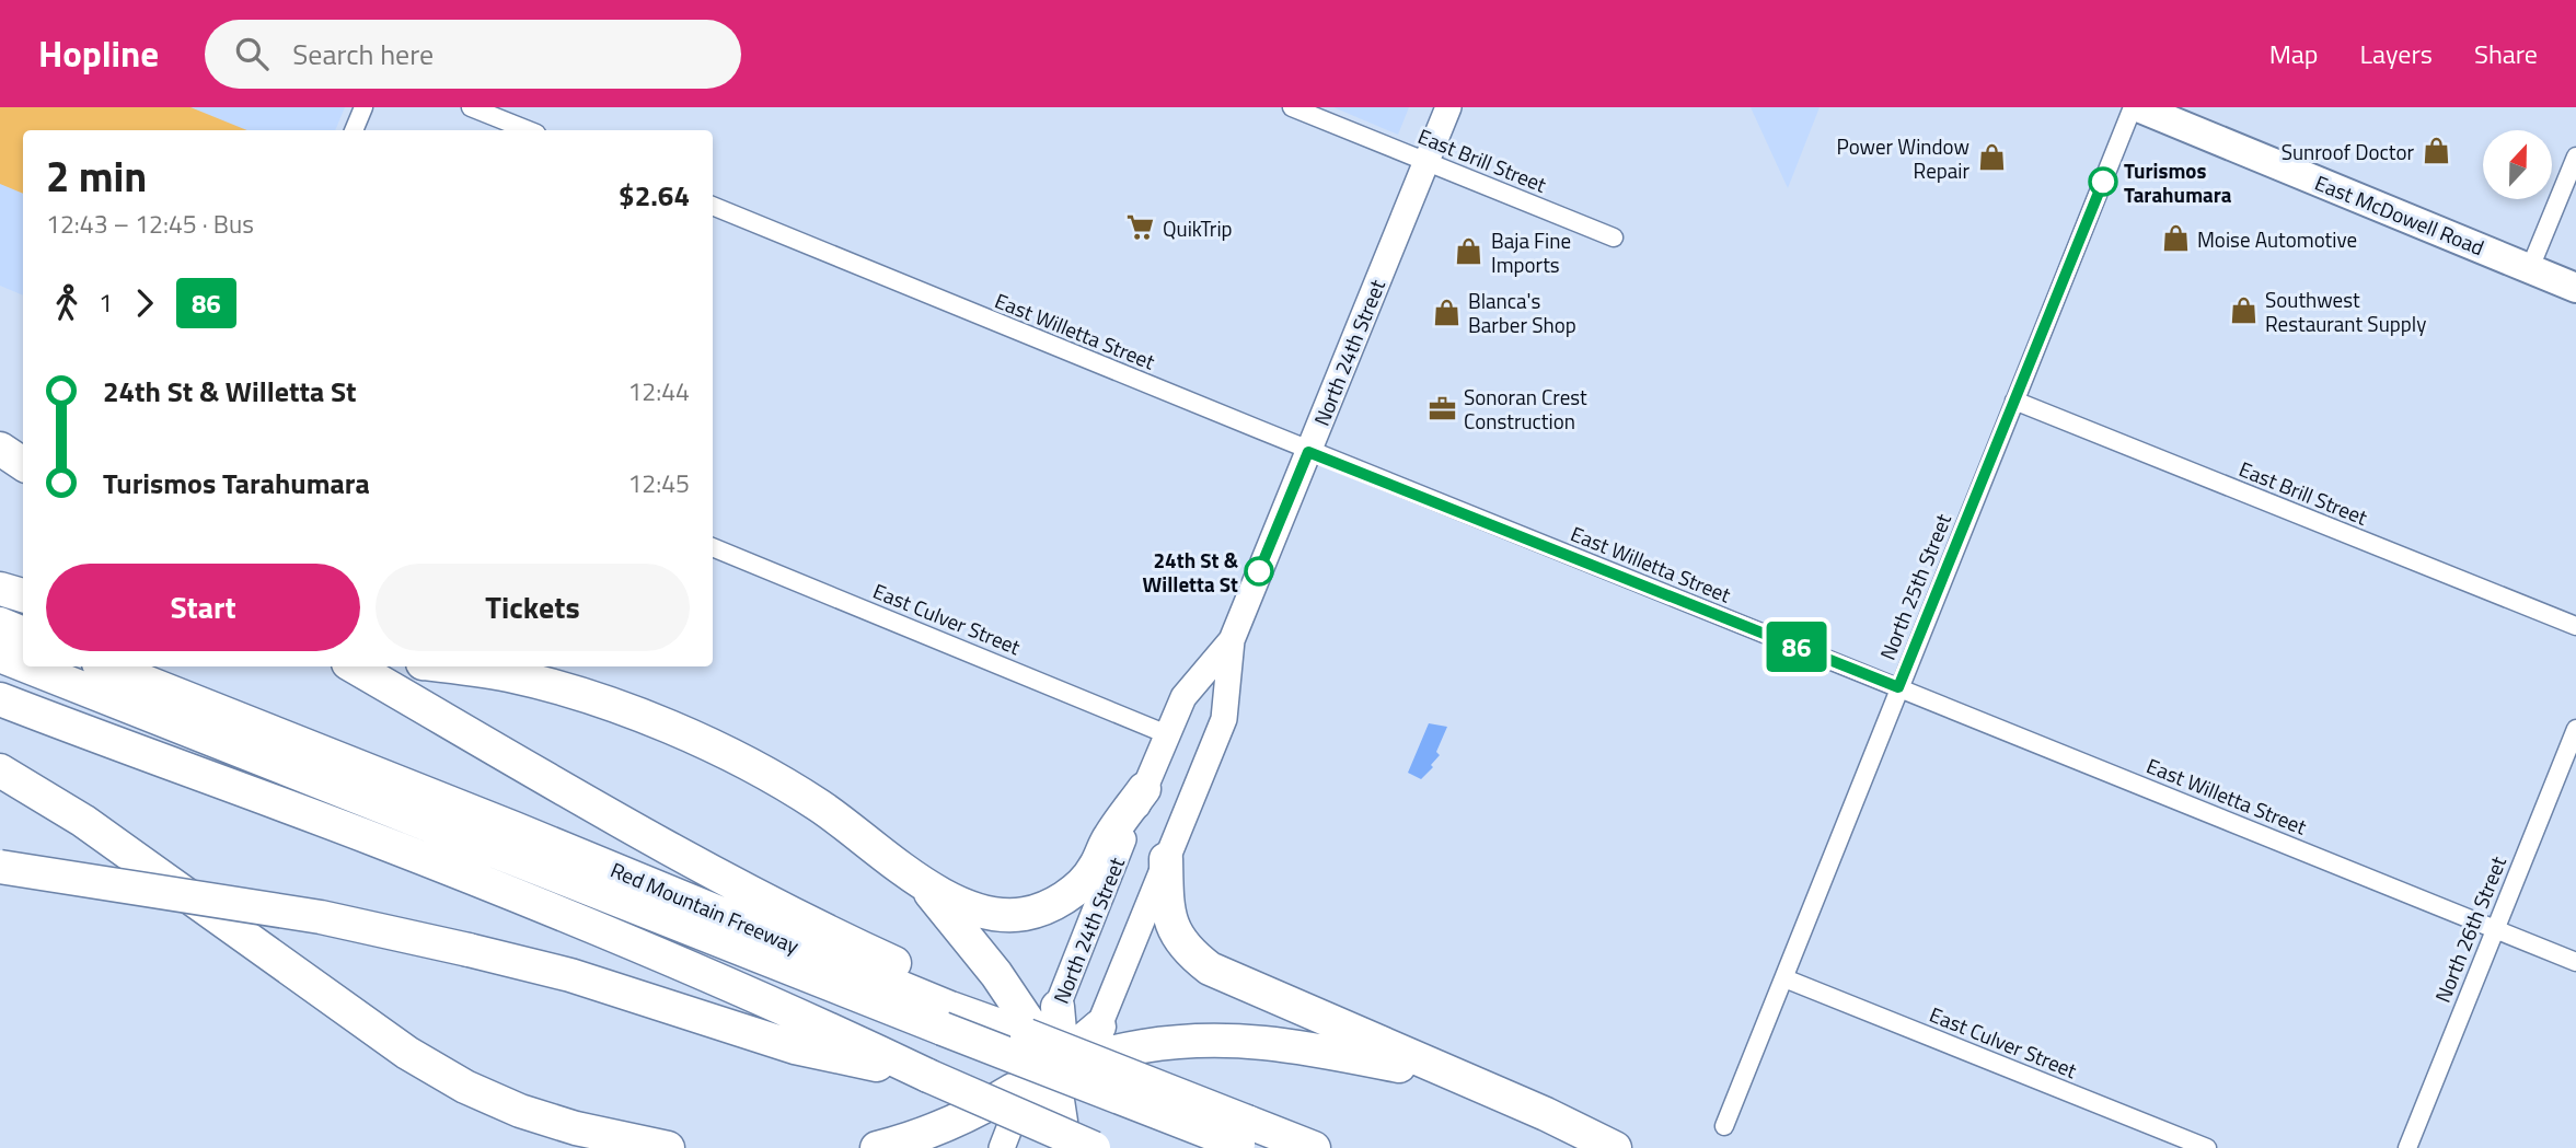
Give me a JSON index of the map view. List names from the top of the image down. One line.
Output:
{"streets":{"highway":["Red Mountain Freeway"],"main road":["East McDowell Road","North 24th Street"],"street":["East Brill Street","East Willetta Street","North 25th Street","East Culver Street","North 26th Street"]},"crossings":[["East Brill Street","North 24th Street"],["East Brill Street","North 25th Street"],["East McDowell Road","North 25th Street"],["East Willetta Street","North 24th Street"],["East Willetta Street","North 25th Street"],["East Willetta Street","North 26th Street"],["North 24th Street","East Culver Street"],["North 25th Street","East Culver Street"]],"places":{"shop":["Sunroof Doctor","Power Window Repair","Moise Automotive","Baja Fine Imports","Southwest Restaurant Supply","Blanca's Barber Shop"],"other":["Turismos Tarahumara","24th St & Willetta St"],"supermarket":["QuikTrip"],"office":["Sonoran Crest Construction"]},"lines":["bus line 86"],"north":"top","page":{"header":"Hopline","search":"Search here","nav":["Map","Layers","Share"],"on_map":"86","heading":["2 min","12:43 – 12:45 · Bus","$2.64"],"legs":["1","86"],"list":[{"name":"24th St & Willetta St","value":"12:44"},{"name":"Turismos Tarahumara","value":"12:45"}],"buttons":["Start","Tickets"]}}
